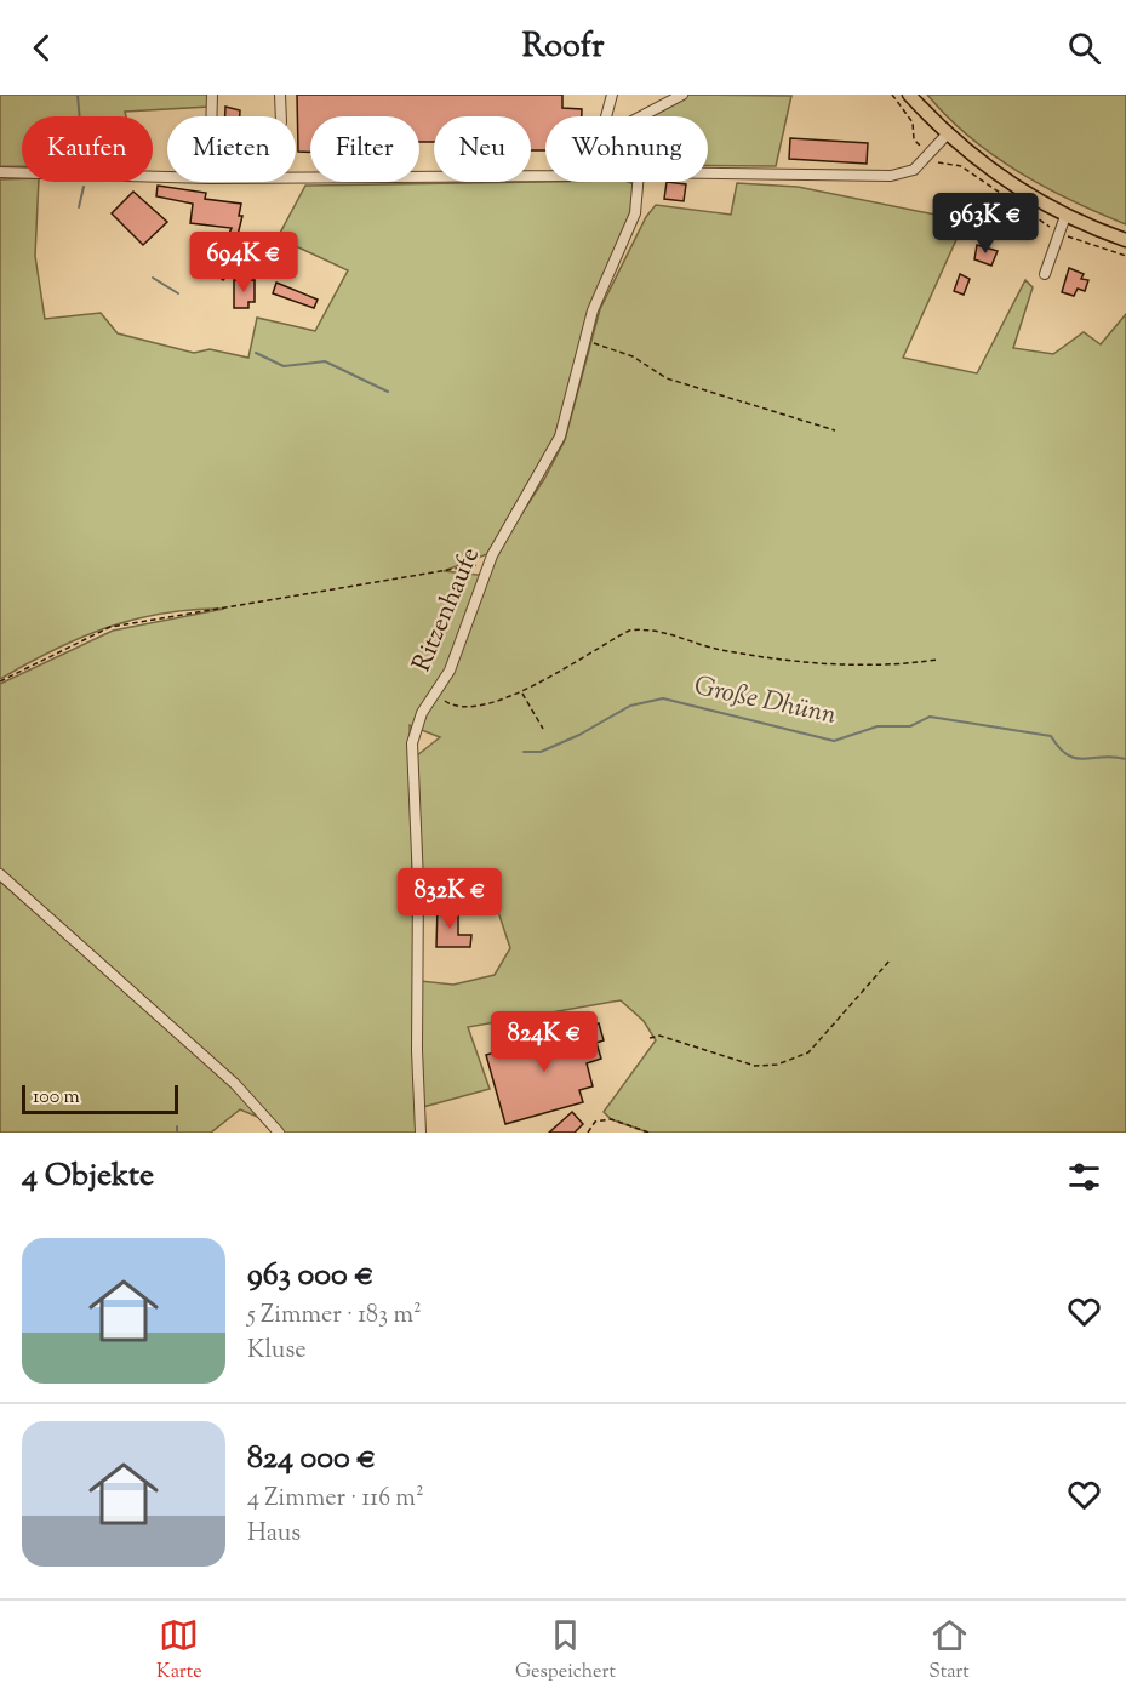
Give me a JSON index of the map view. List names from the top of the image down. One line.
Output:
{"streets":{"street":["Ritzenhaufe"]},"water":["Große Dhünn"],"scale_bar":"100 m","page":{"header":"Roofr","chip":["Kaufen","Mieten","Filter","Neu","Wohnung"],"price":["963K €","694K €","832K €","824K €"],"scale":"100 m","heading":"4 Objekte","list":[{"name":"963 000 €","note":"5 Zimmer · 183 m² · Kluse"},{"name":"824 000 €","note":"4 Zimmer · 116 m² · Haus"}],"tabs":["Karte","Gespeichert","Start"]}}
